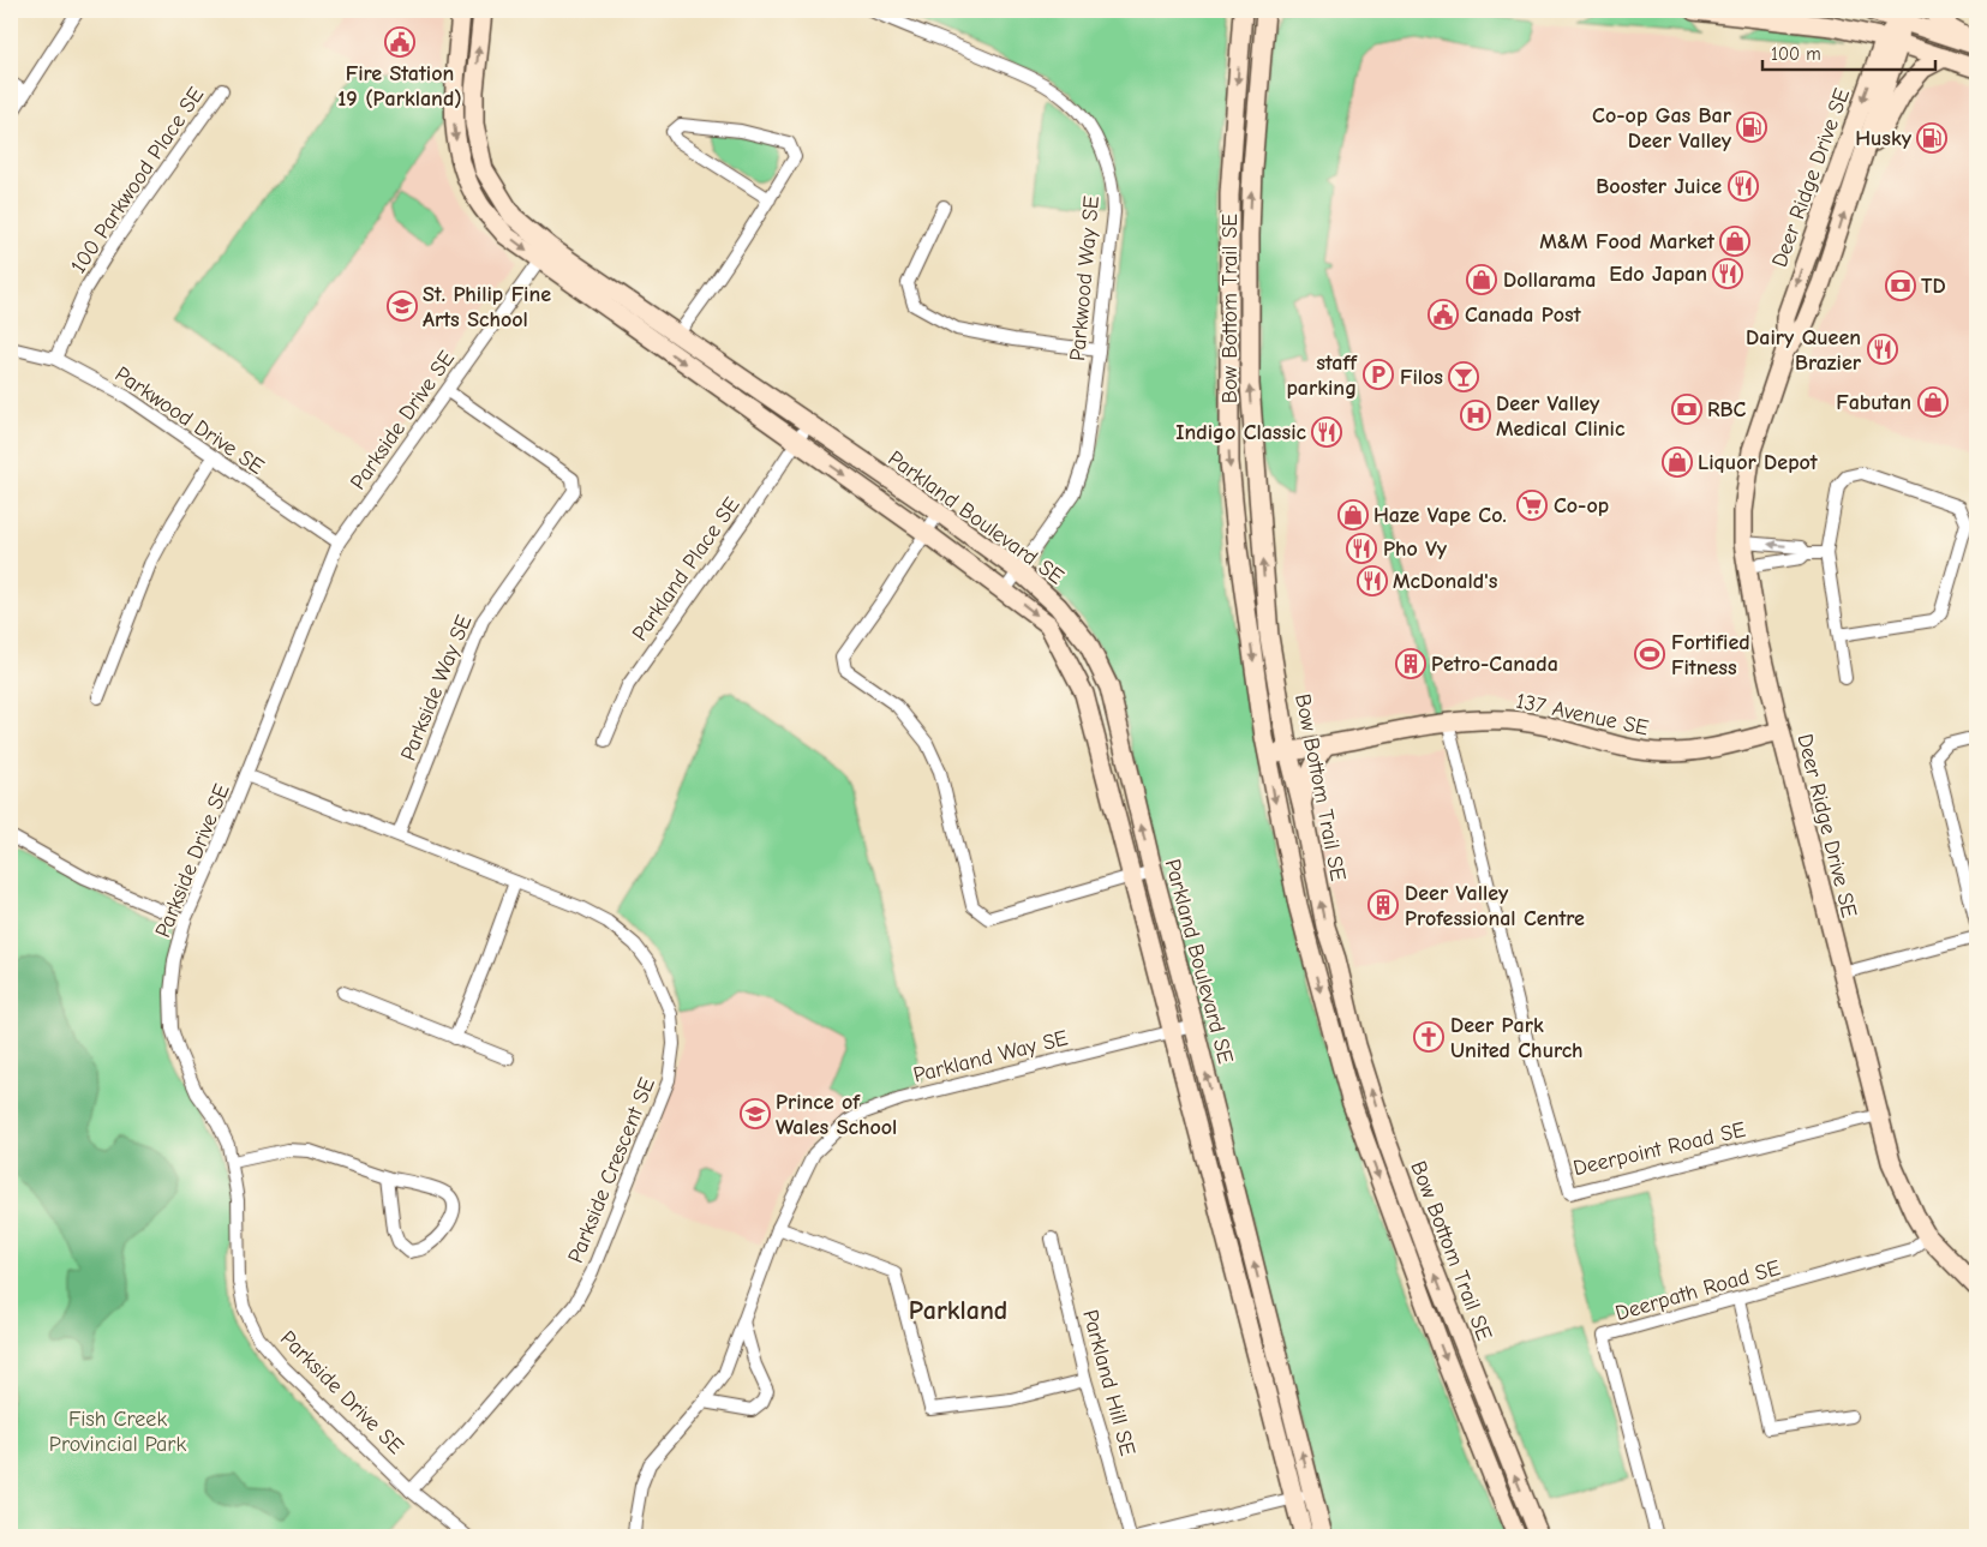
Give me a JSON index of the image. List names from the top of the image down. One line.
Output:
{"streets":{"street":["Deer Ridge Drive SE","100 Parkwood Place SE","Parkwood Way SE","Bow Bottom Trail SE","Parkwood Drive SE","Parkside Drive SE","Parkland Boulevard SE","Parkland Place SE","Parkside Way SE","137 Avenue SE","Parkland Way SE","Deerpoint Road SE","Parkside Crescent SE","Deerpath Road SE","Parkland Hill SE"]},"crossings":[["Deer Ridge Drive SE","137 Avenue SE"],["Deer Ridge Drive SE","Deerpoint Road SE"],["Deer Ridge Drive SE","Deerpath Road SE"],["100 Parkwood Place SE","Parkwood Drive SE"],["Parkwood Way SE","Parkland Boulevard SE"],["Bow Bottom Trail SE","137 Avenue SE"],["Parkwood Drive SE","Parkside Drive SE"],["Parkside Drive SE","Parkland Boulevard SE"],["Parkside Drive SE","Parkside Way SE"],["Parkside Drive SE","Parkside Crescent SE"],["Parkland Boulevard SE","Parkland Place SE"],["Parkland Boulevard SE","Parkland Way SE"],["Parkside Way SE","Parkside Crescent SE"],["137 Avenue SE","Deerpoint Road SE"]],"districts":["Parkland"],"parks":["Fish Creek Provincial Park"],"places":{"public building":["Fire Station 19 (Parkland)","Canada Post"],"fuel station":["Co-op Gas Bar Deer Valley","Husky"],"restaurant":["Booster Juice","Edo Japan","Dairy Queen Brazier","Indigo Classic","Pho Vy","McDonald's"],"shop":["M&M Food Market","Dollarama","Fabutan","Liquor Depot","Haze Vape Co."],"bank":["TD","RBC"],"school or university":["St. Philip Fine Arts School","Prince of Wales School"],"parking":["staff parking"],"bar":["Filos"],"hospital":["Deer Valley Medical Clinic"],"supermarket":["Co-op"],"sports":["Fortified Fitness"],"building":["Petro-Canada","Deer Valley Professional Centre"],"church":["Deer Park United Church"]},"scale_bar":"100 m"}
